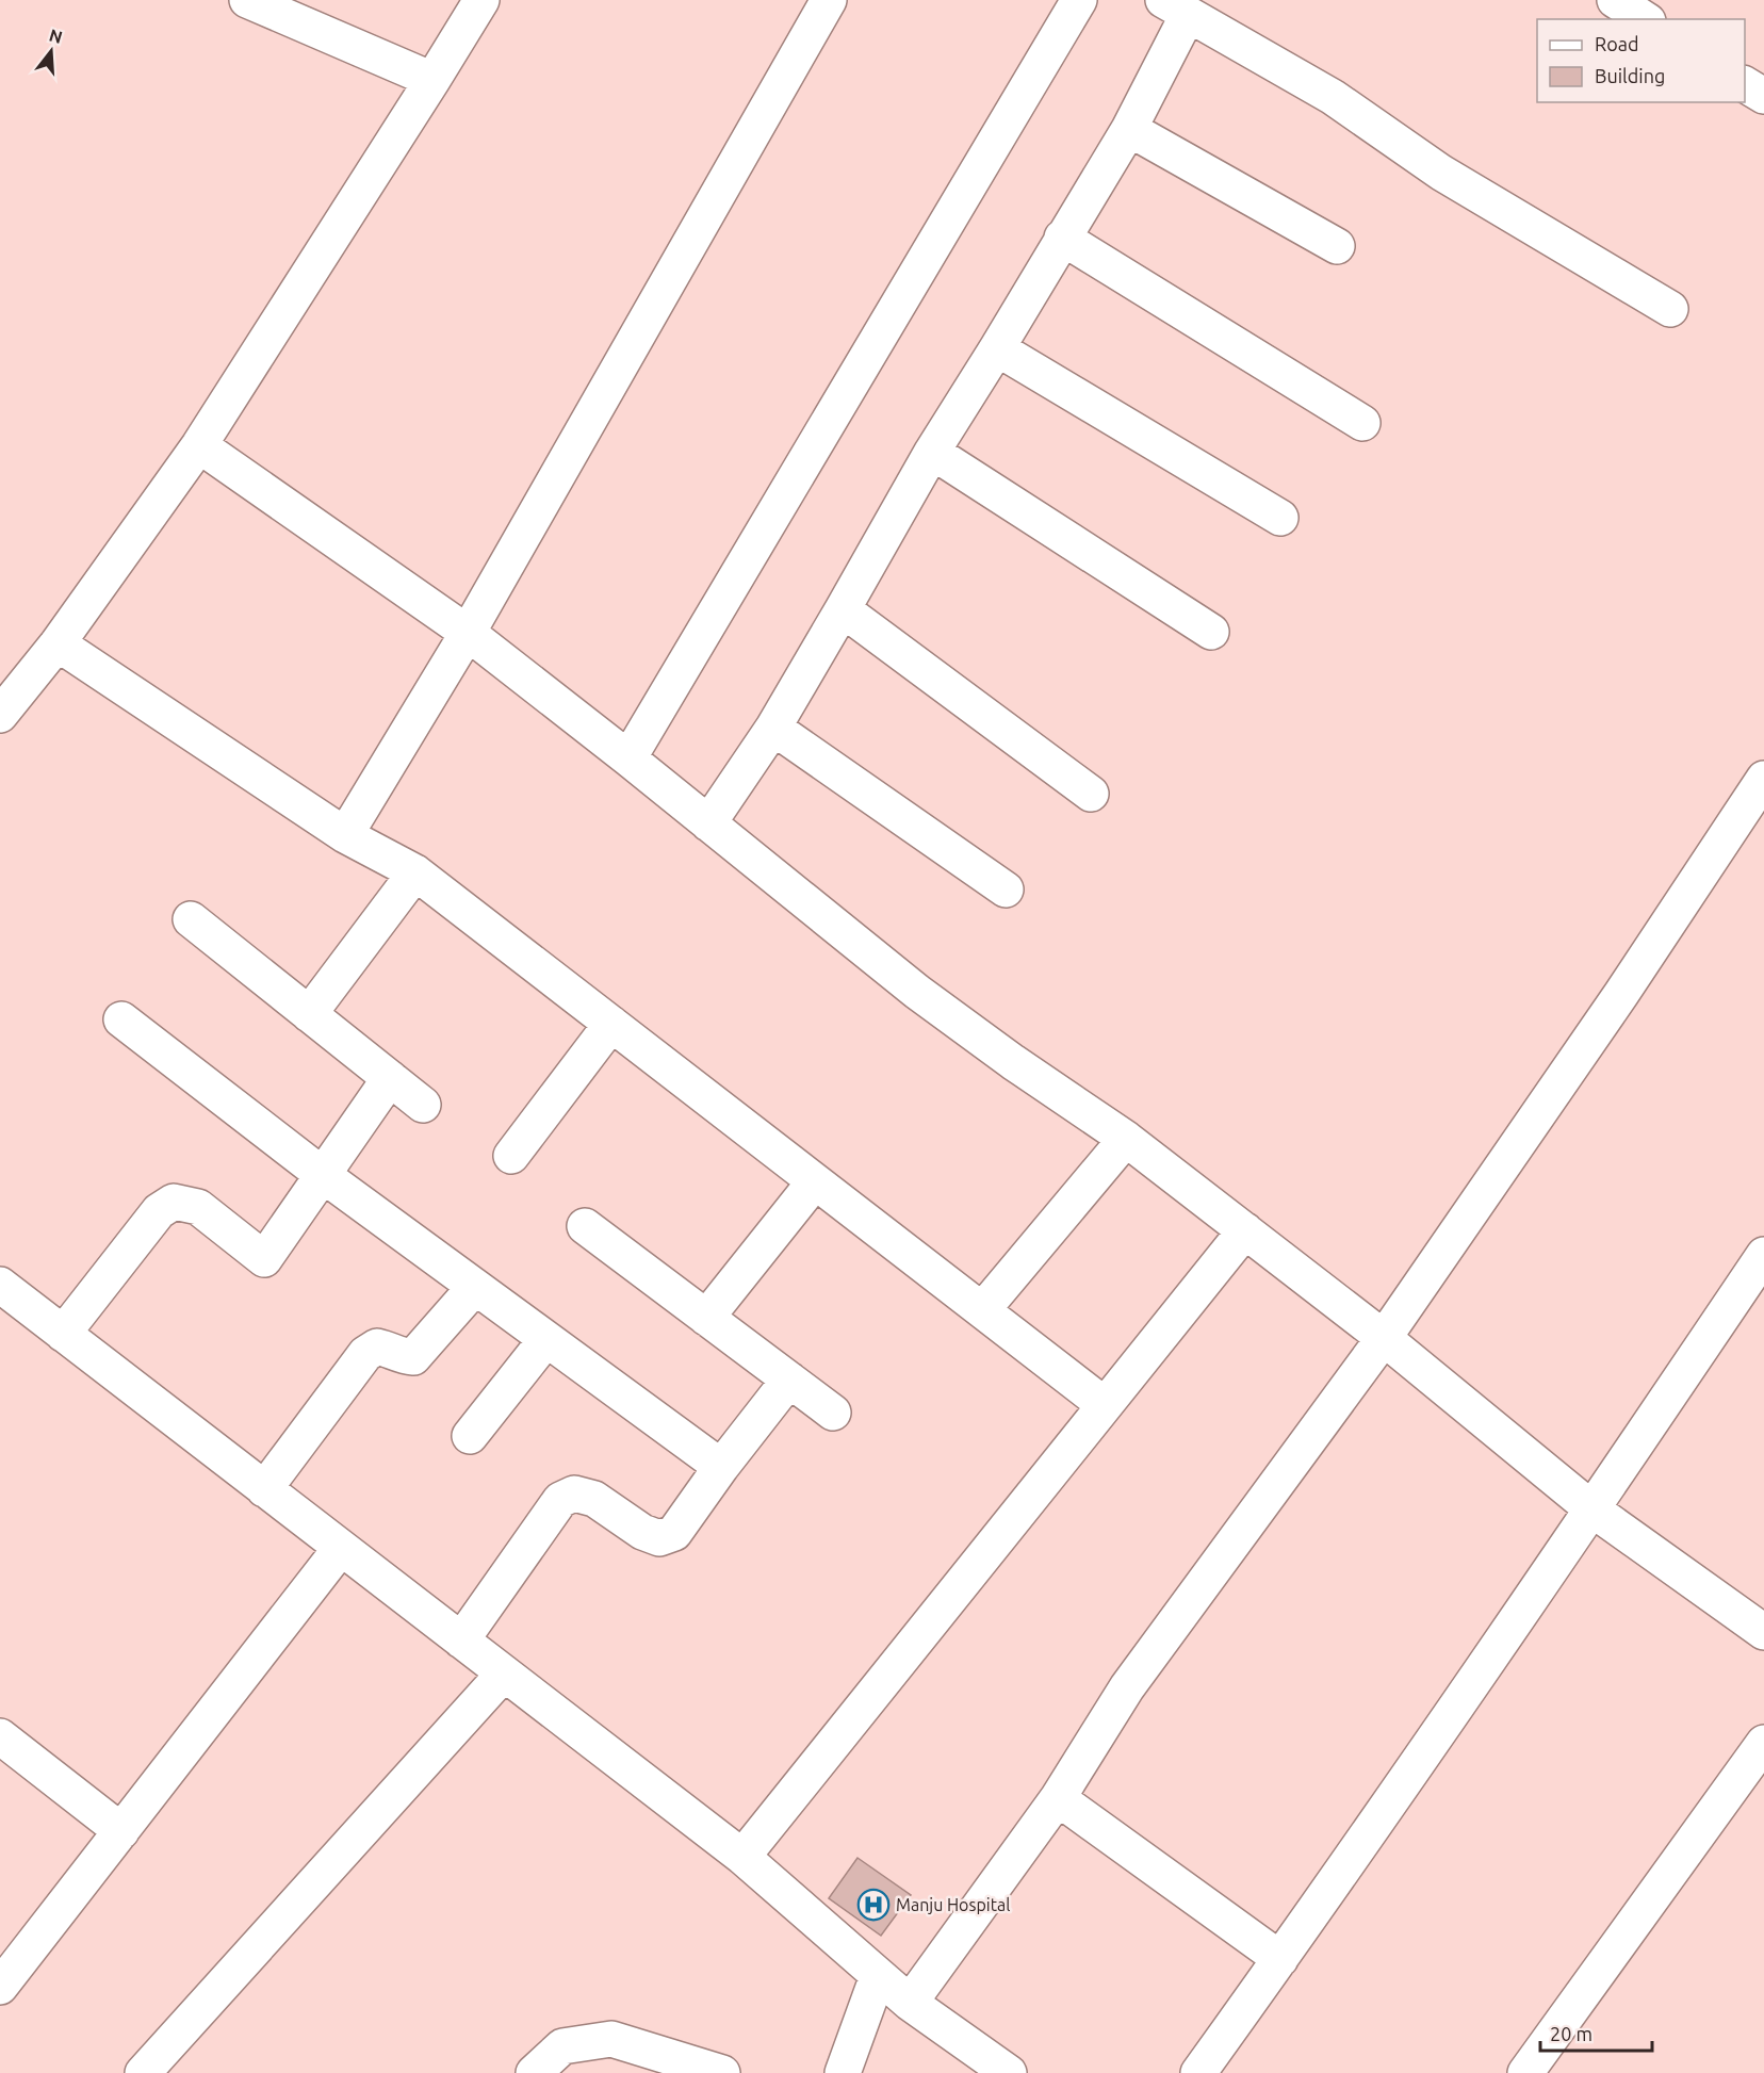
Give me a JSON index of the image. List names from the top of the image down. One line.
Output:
{"places":{"hospital":["Manju Hospital"]},"legend":["Road","Building"],"scale_bar":"20 m","north":"top"}
